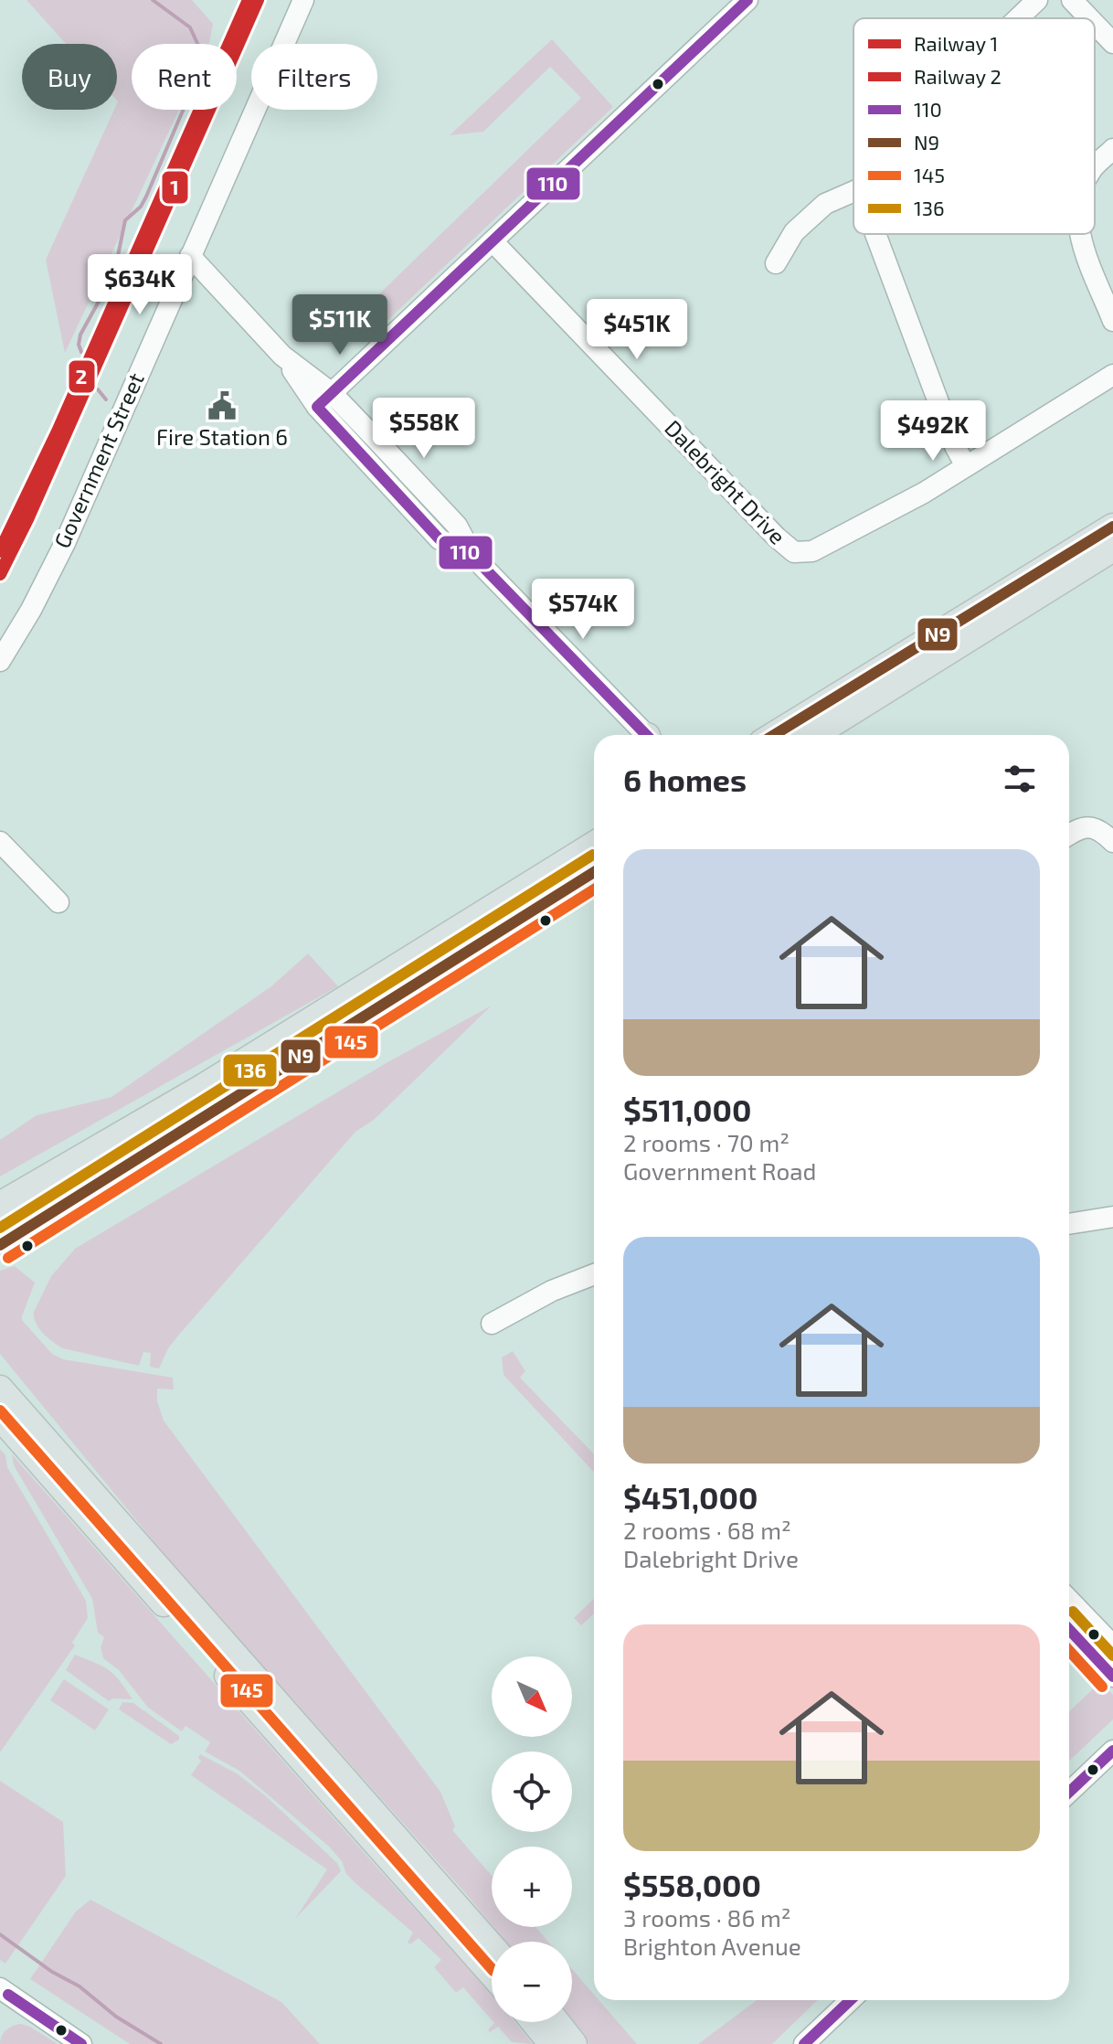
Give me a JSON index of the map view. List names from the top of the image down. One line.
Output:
{"streets":{"street":["Government Street","Dalebright Drive"]},"places":{"public building":["Fire Station 6"]},"lines":["rail line 1","rail line 2","transit line 110","transit line N9","transit line 136","transit line 145"],"legend":["Railway 1","Railway 2","110","N9","145","136"],"north":"bottom right","page":{"chip":["Buy","Rent","Filters"],"price":["$634K","$511K","$451K","$558K","$492K","$574K"],"heading":"6 homes","list":[{"name":"$511,000","note":"2 rooms · 70 m² · Government Road"},{"name":"$451,000","note":"2 rooms · 68 m² · Dalebright Drive"},{"name":"$558,000","note":"3 rooms · 86 m² · Brighton Avenue"}],"map_buttons":["+","−"]}}
